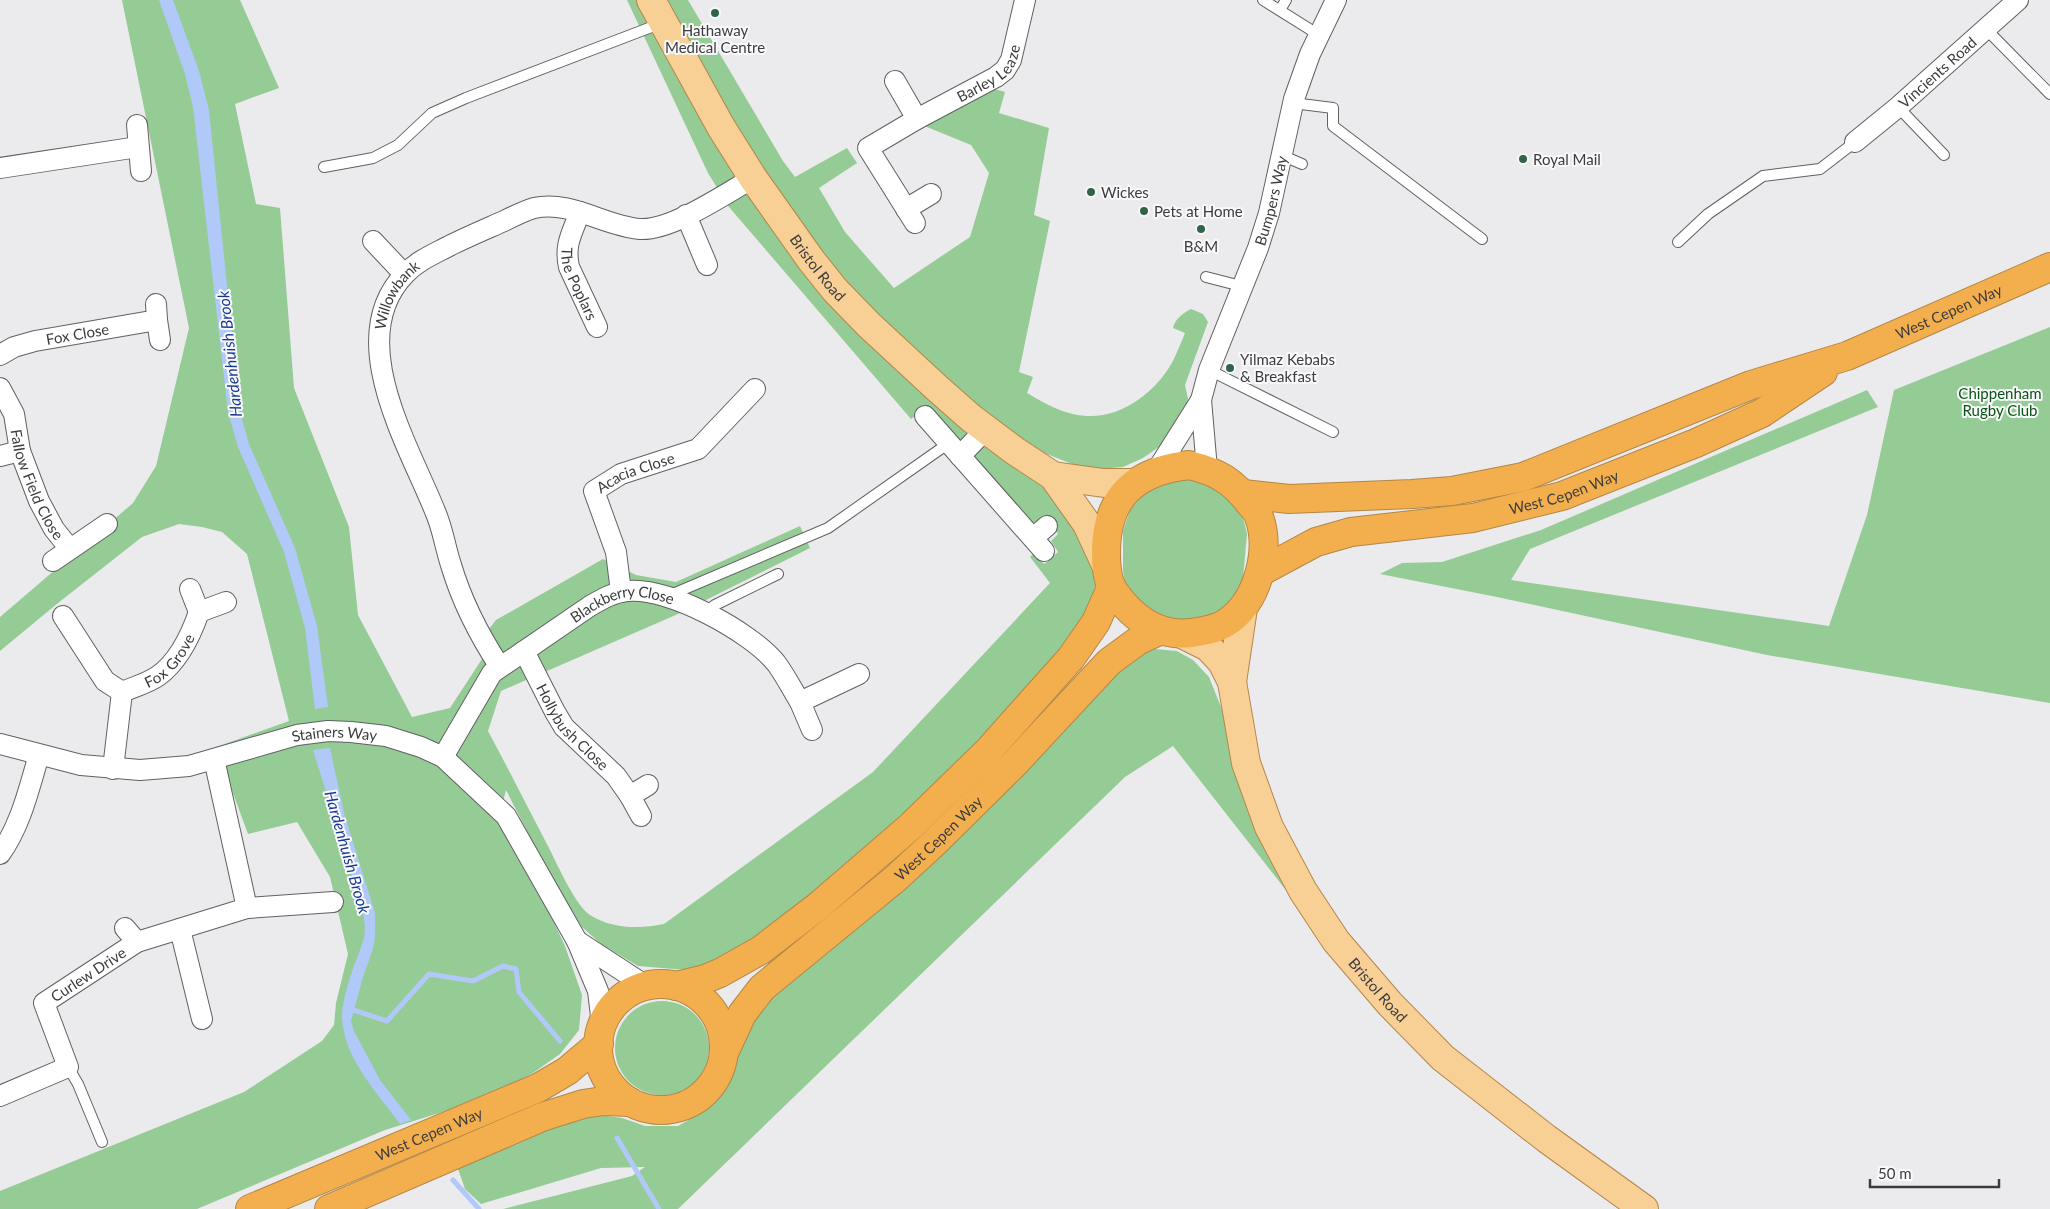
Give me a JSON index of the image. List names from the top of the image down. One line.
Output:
{"streets":{"highway":["West Cepen Way"],"main road":["Bristol Road"],"street":["Barley Leaze","Vincients Road","Bumpers Way","The Poplars","Willowbank","Fox Close","Acacia Close","Fallow Field Close","Blackberry Close","Fox Grove","Hollybush Close","Stainers Way","Curlew Drive"]},"crossings":[["Bumpers Way","Bristol Road"],["Bumpers Way","West Cepen Way"],["Bristol Road","Willowbank"],["Bristol Road","West Cepen Way"],["The Poplars","Willowbank"],["Willowbank","Blackberry Close"],["West Cepen Way","Stainers Way"],["Acacia Close","Blackberry Close"],["Blackberry Close","Hollybush Close"],["Blackberry Close","Stainers Way"],["Fox Grove","Stainers Way"]],"water":["Hardenhuish Brook"],"parks":["Chippenham Rugby Club"],"places":["Hathaway Medical Centre","Royal Mail","Wickes","Pets at Home","B&M","Yilmaz Kebabs & Breakfast"],"scale_bar":"50 m"}
